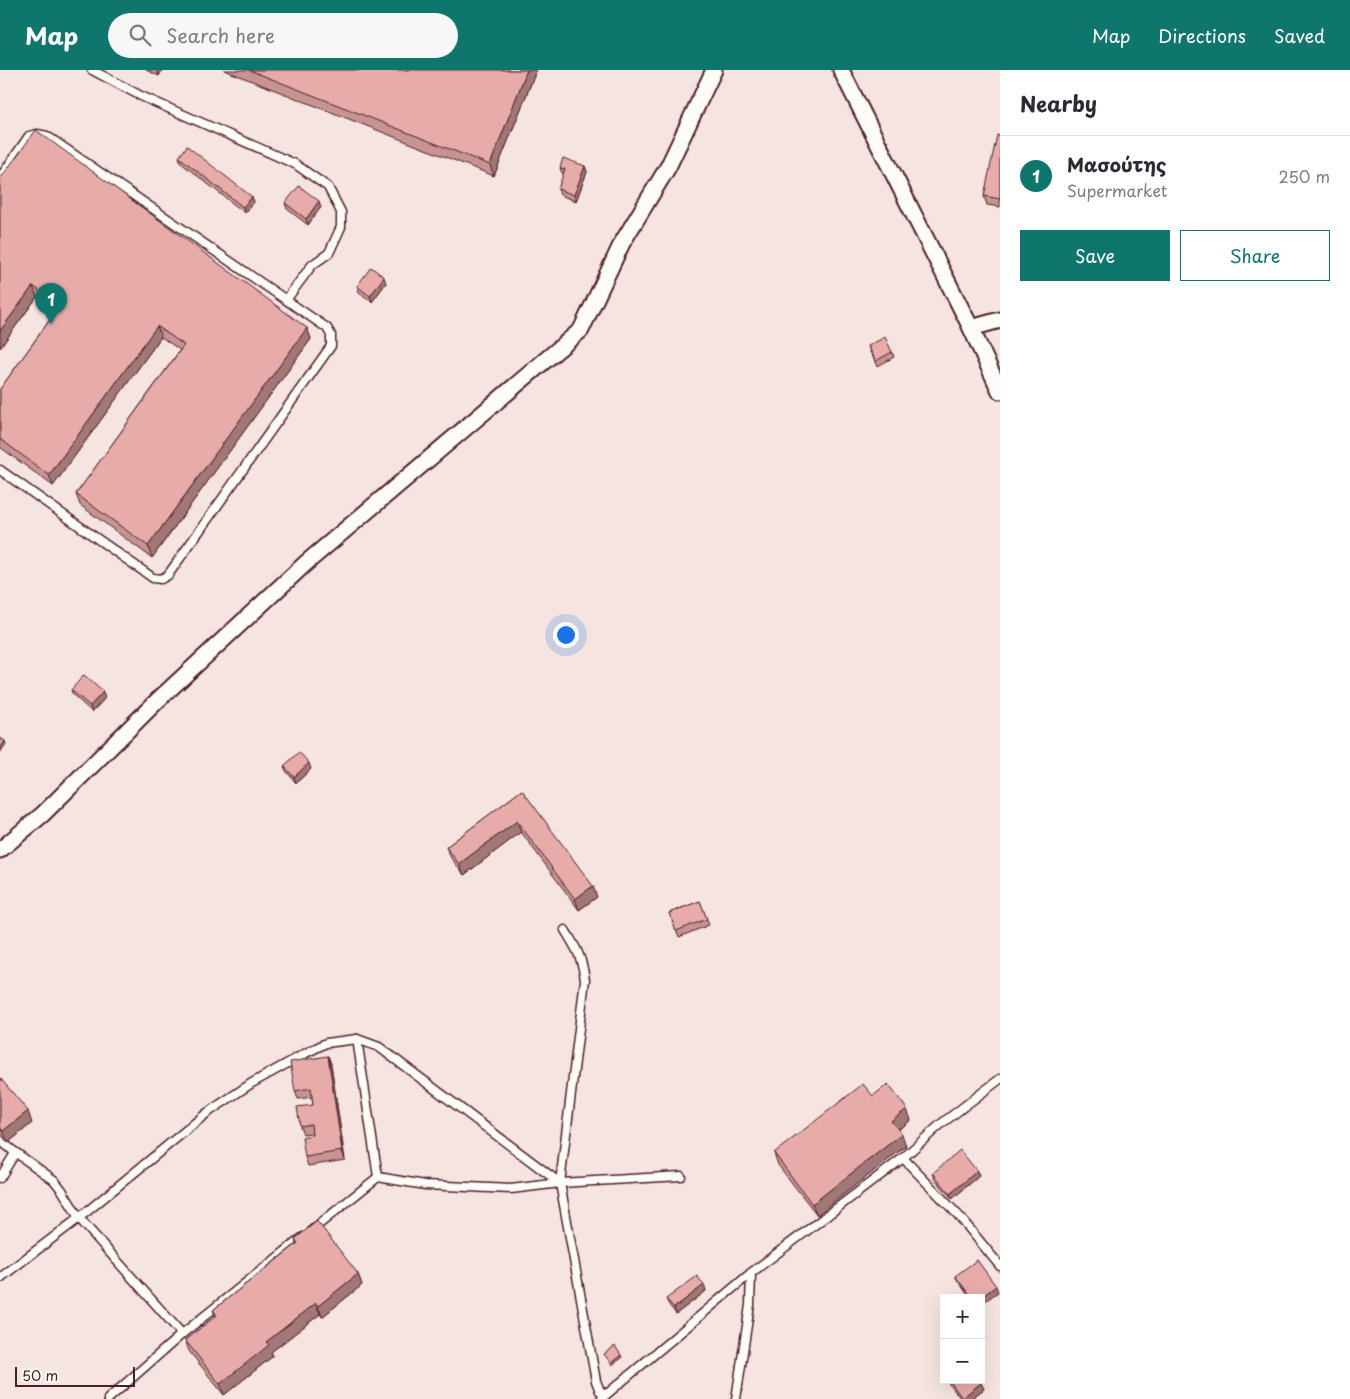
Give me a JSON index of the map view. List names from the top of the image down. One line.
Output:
{"scale_bar":"50 m","page":{"header":"Map","search":"Search here","nav":["Map","Directions","Saved"],"heading":"Nearby","list":[{"mark":"1","name":"Μασούτης","note":"Supermarket","value":"250 m"}],"buttons":["Save","Share"],"pins":"1","map_buttons":["+","−"],"scale":"50 m"}}
